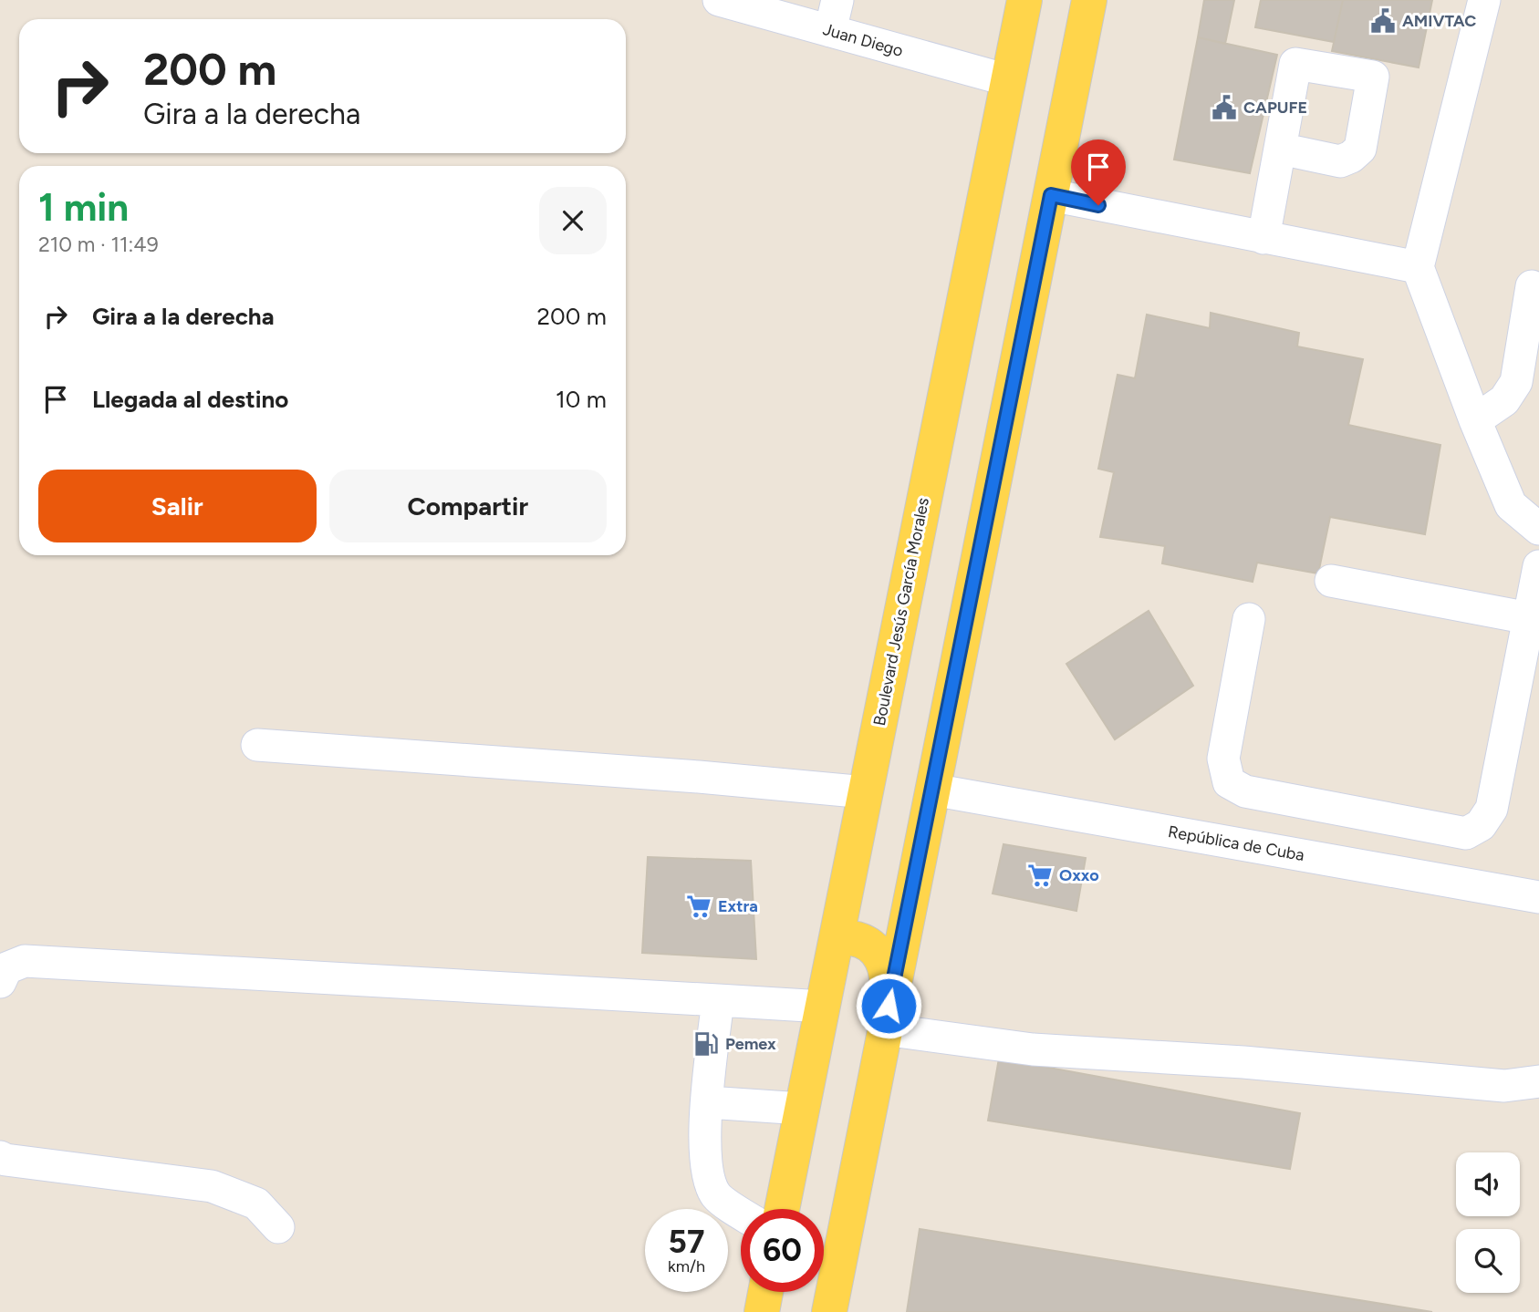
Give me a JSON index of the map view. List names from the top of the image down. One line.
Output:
{"streets":{"main road":["Boulevard Jesús García Morales"],"street":["Juan Diego","República de Cuba"]},"crossings":[["Juan Diego","Boulevard Jesús García Morales"]],"places":{"public building":["AMIVTAC","CAPUFE"],"supermarket":["Oxxo","Extra"],"fuel station":["Pemex"]},"page":{"turn":["200 m","Gira a la derecha"],"heading":["1 min","210 m · 11:49"],"list":[{"name":"Gira a la derecha","value":"200 m"},{"name":"Llegada al destino","value":"10 m"}],"buttons":["Salir","Compartir"],"speed":"57 km/h","limit":"60"}}
